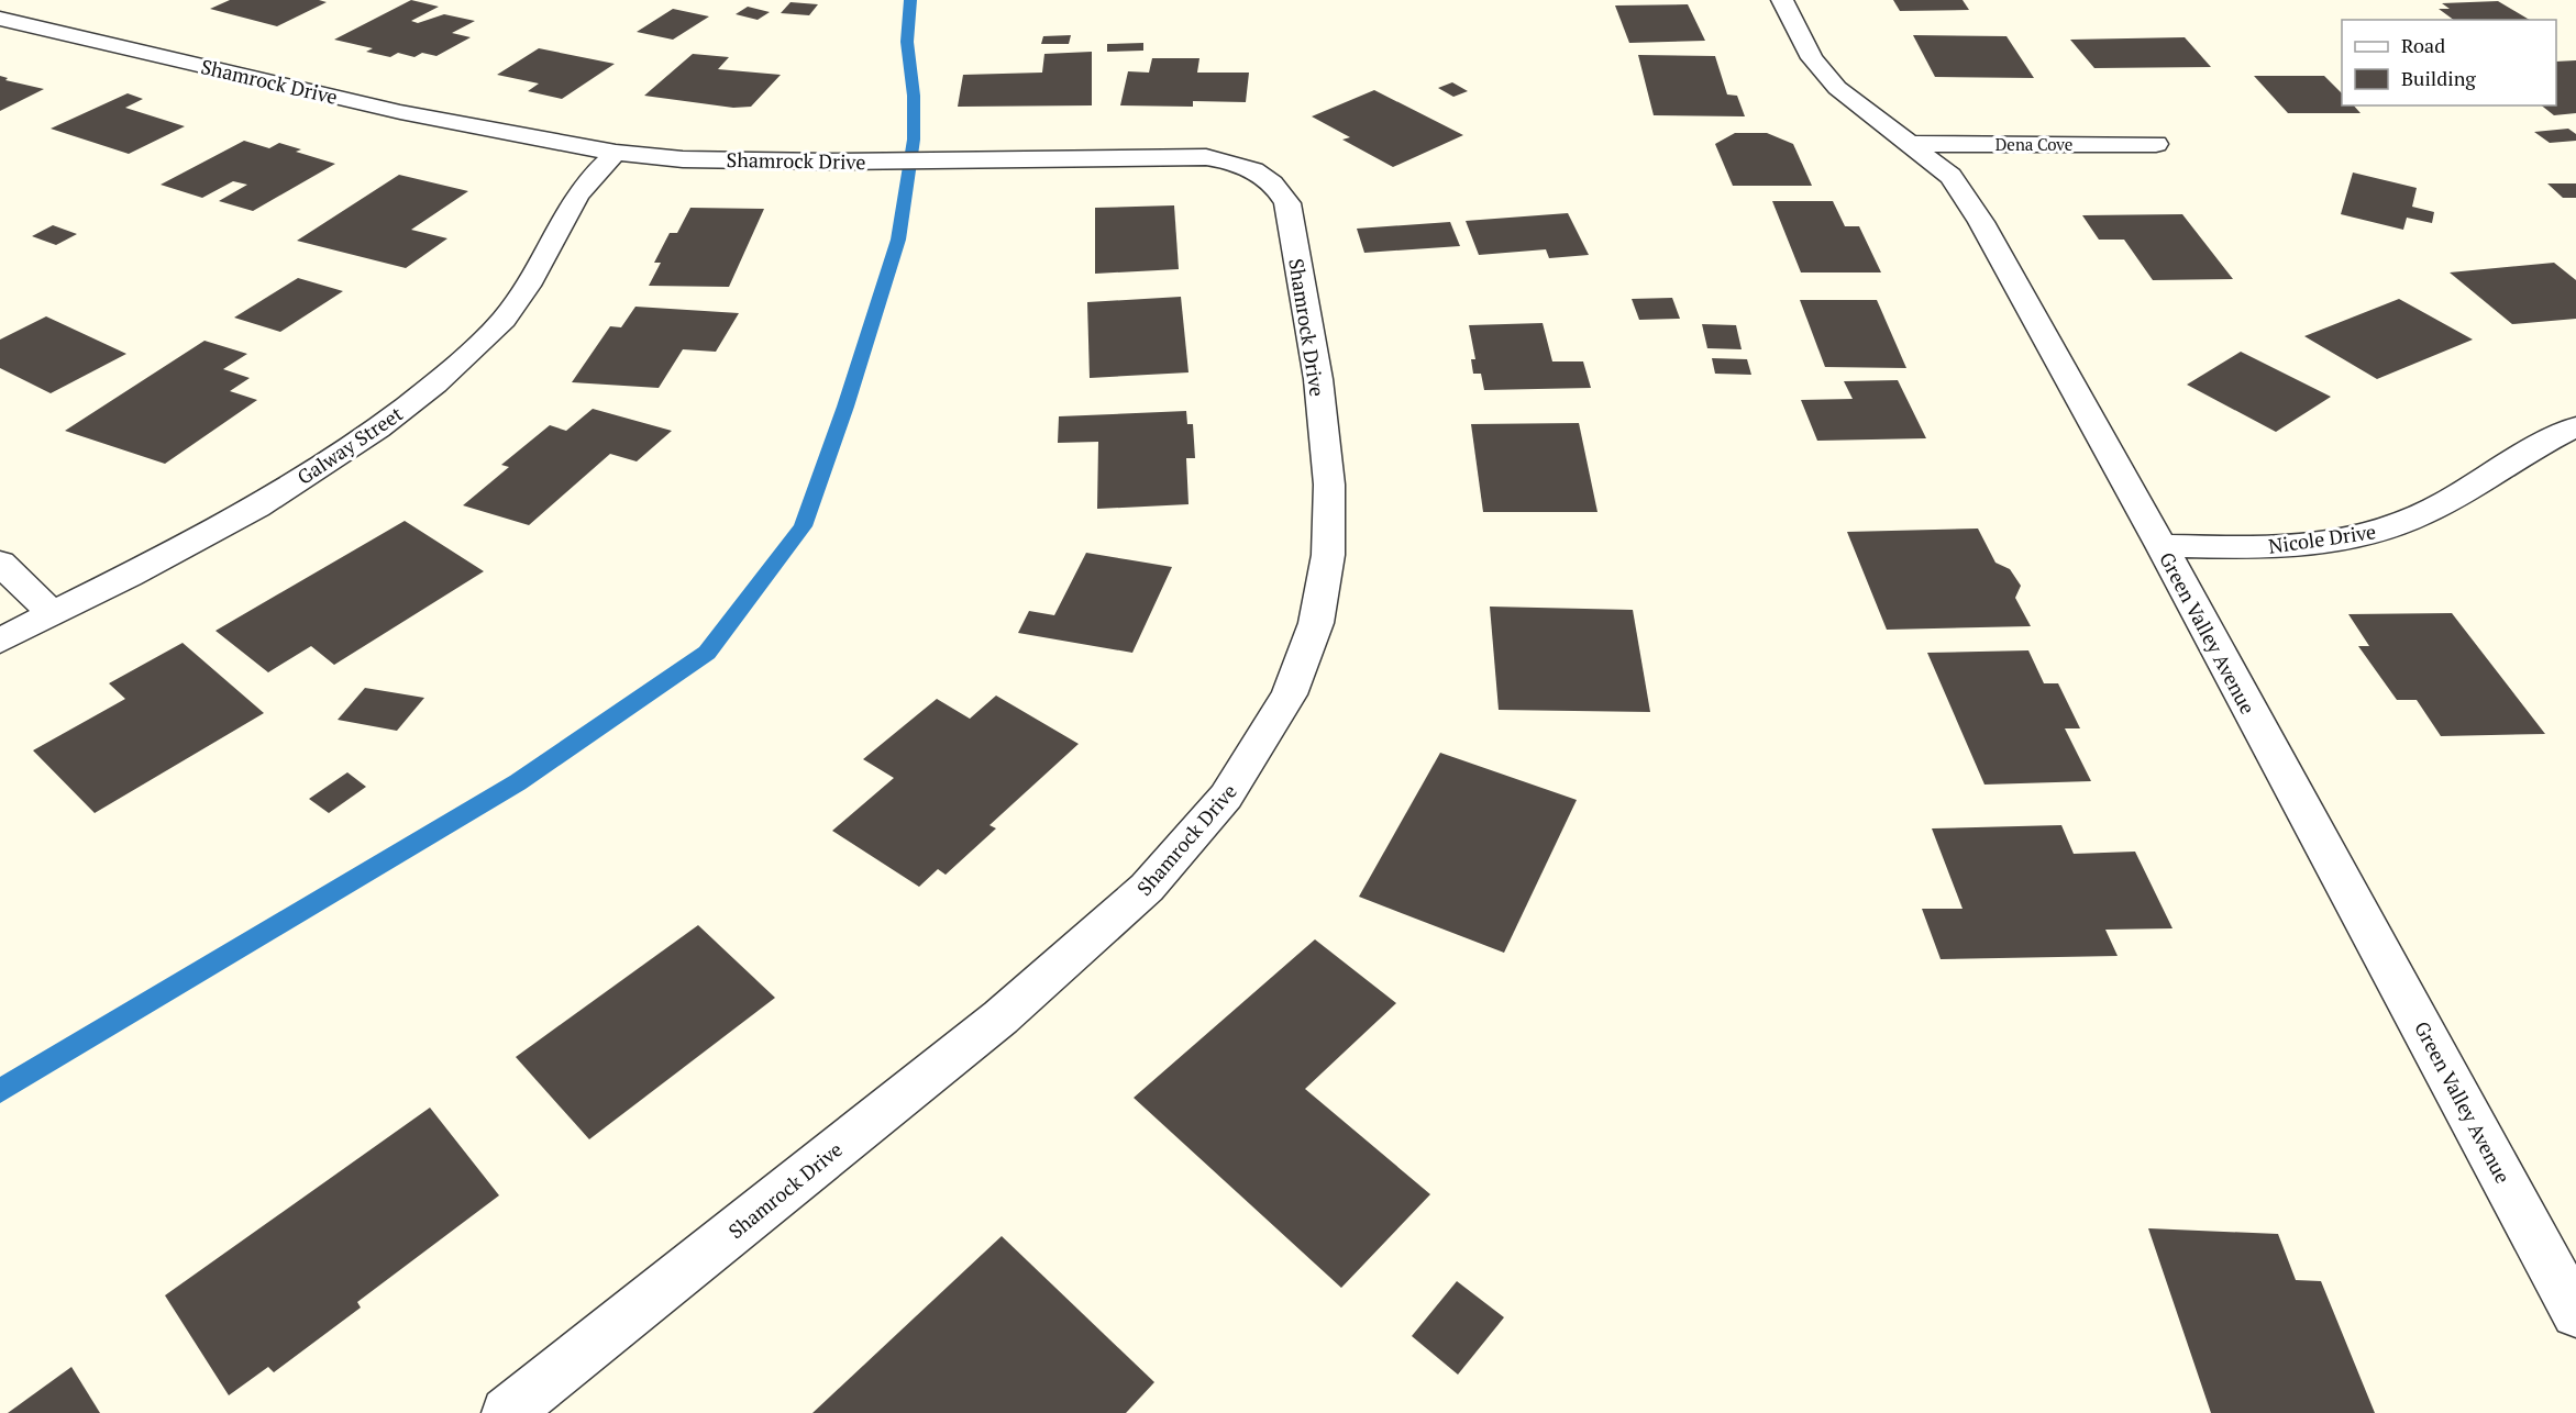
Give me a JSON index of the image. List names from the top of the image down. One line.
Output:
{"streets":{"street":["Shamrock Drive","Dena Cove","Galway Street","Nicole Drive","Green Valley Avenue"]},"crossings":[["Shamrock Drive","Galway Street"],["Dena Cove","Green Valley Avenue"],["Nicole Drive","Green Valley Avenue"]],"legend":["Road","Building"]}
